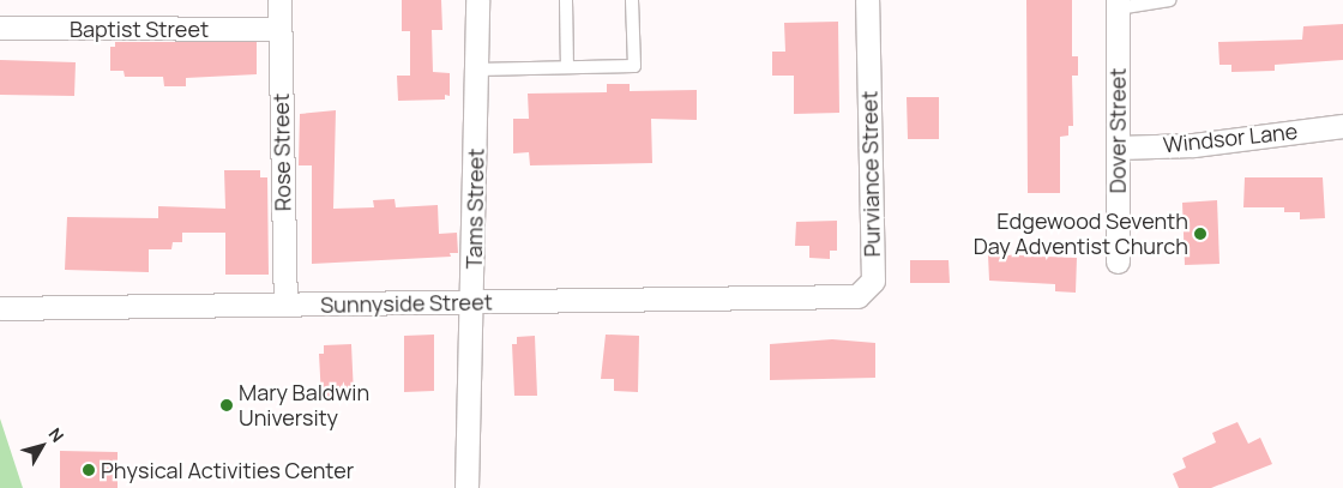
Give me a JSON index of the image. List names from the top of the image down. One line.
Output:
{"streets":{"street":["Baptist Street","Dover Street","Windsor Lane","Rose Street","Purviance Street","Tams Street","Sunnyside Street"]},"crossings":[["Baptist Street","Rose Street"],["Dover Street","Windsor Lane"],["Rose Street","Sunnyside Street"],["Purviance Street","Sunnyside Street"],["Tams Street","Sunnyside Street"]],"places":["Edgewood Seventh Day Adventist Church","Mary Baldwin University","Physical Activities Center"],"north":"top right"}
